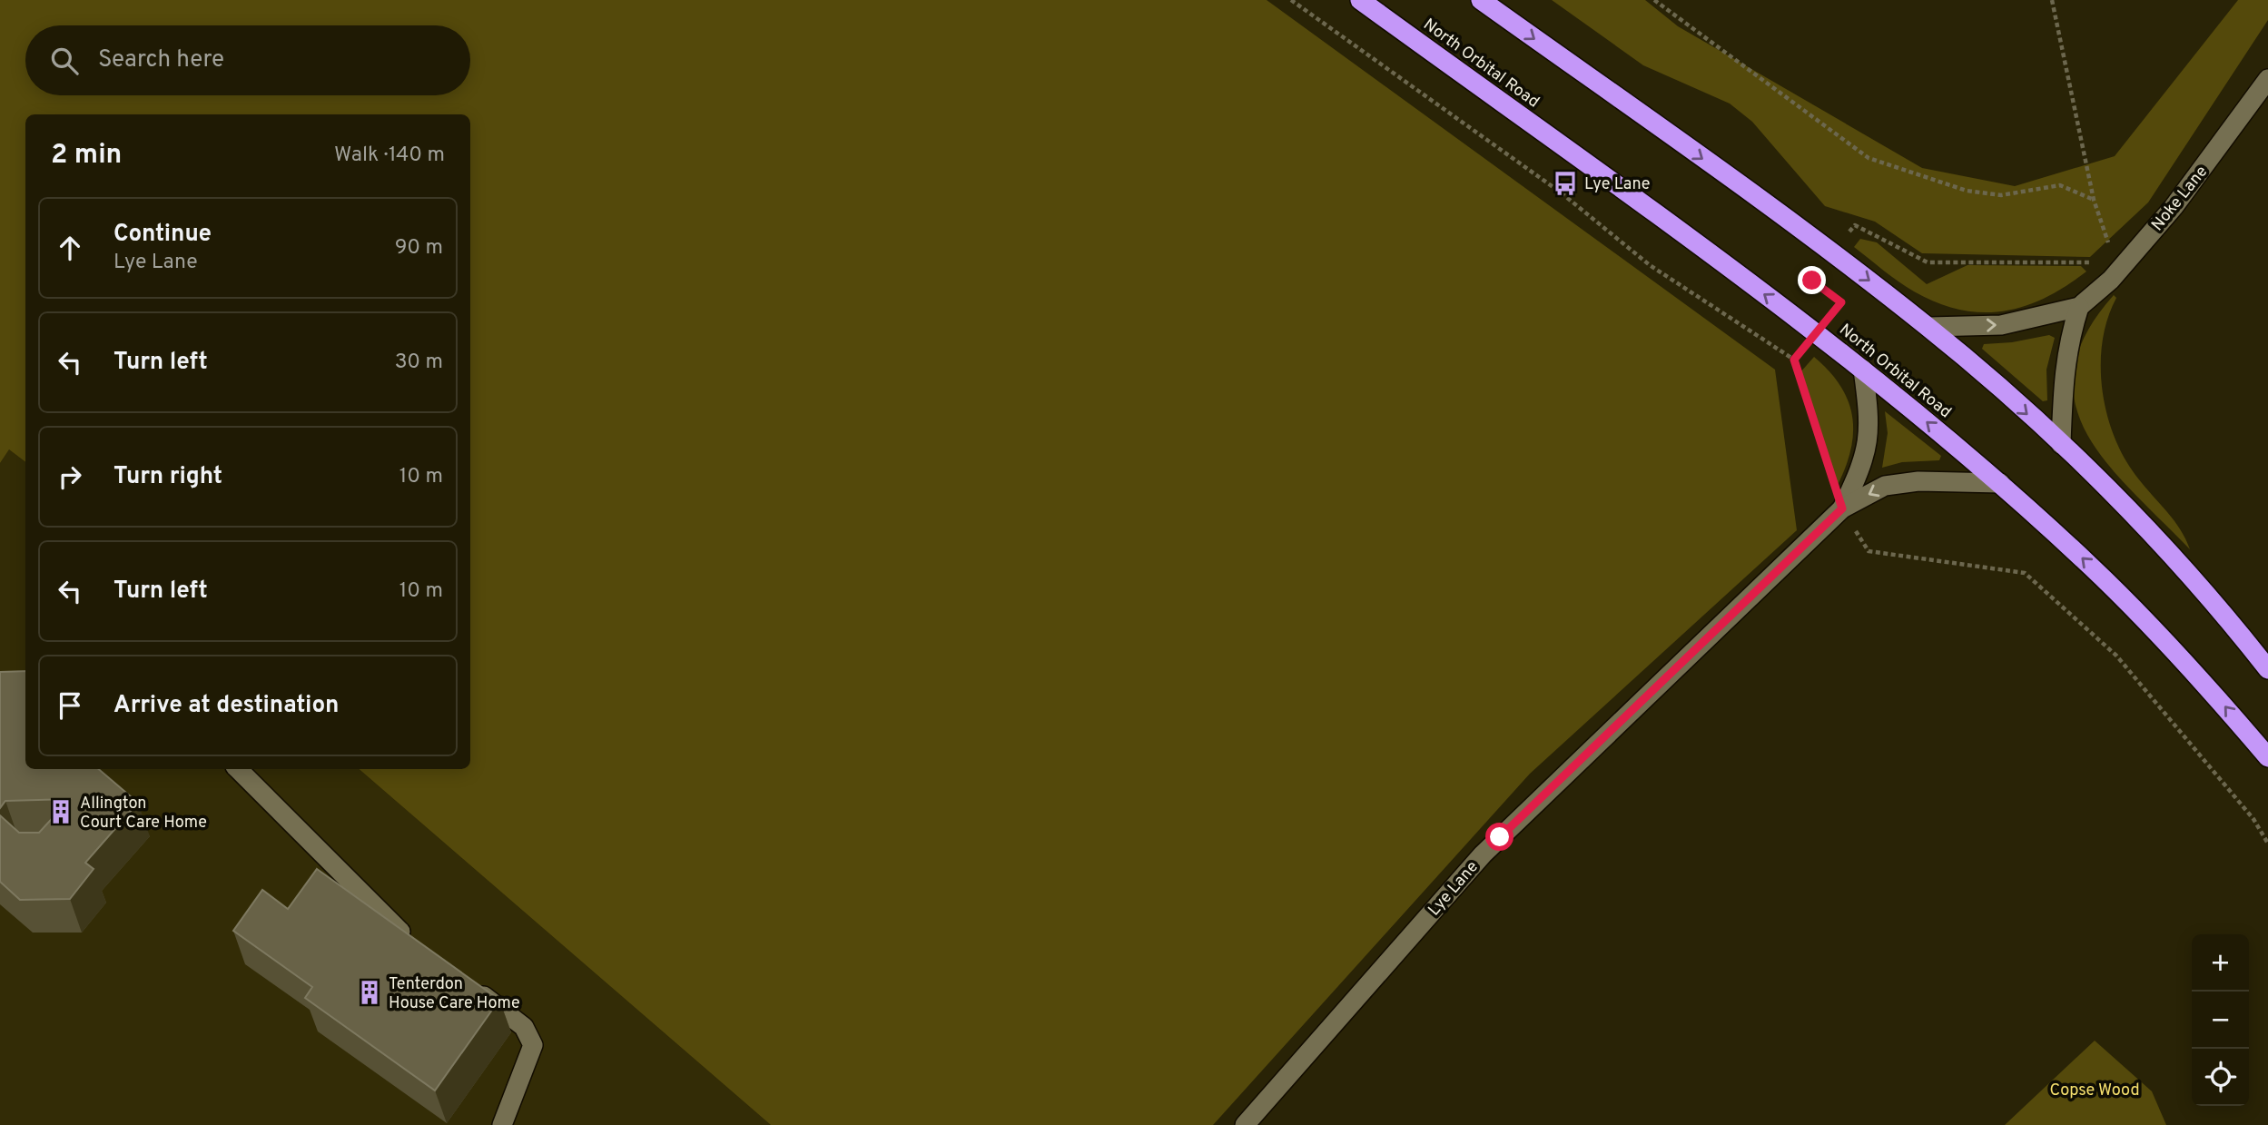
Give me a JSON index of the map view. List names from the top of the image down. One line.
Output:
{"streets":{"highway":["North Orbital Road"],"street":["Noke Lane","Lye Lane"]},"crossings":[["North Orbital Road","Lye Lane"]],"parks":["Copse Wood"],"places":{"bus stop":["Lye Lane"],"building":["Allington Court Care Home","Tenterdon House Care Home"]},"page":{"search":"Search here","heading":["2 min","Walk · 140 m"],"list":[["Continue","Lye Lane","90 m"],["Turn left","30 m"],["Turn right","10 m"],["Turn left","10 m"],"Arrive at destination"],"map_buttons":["+","−"]}}
